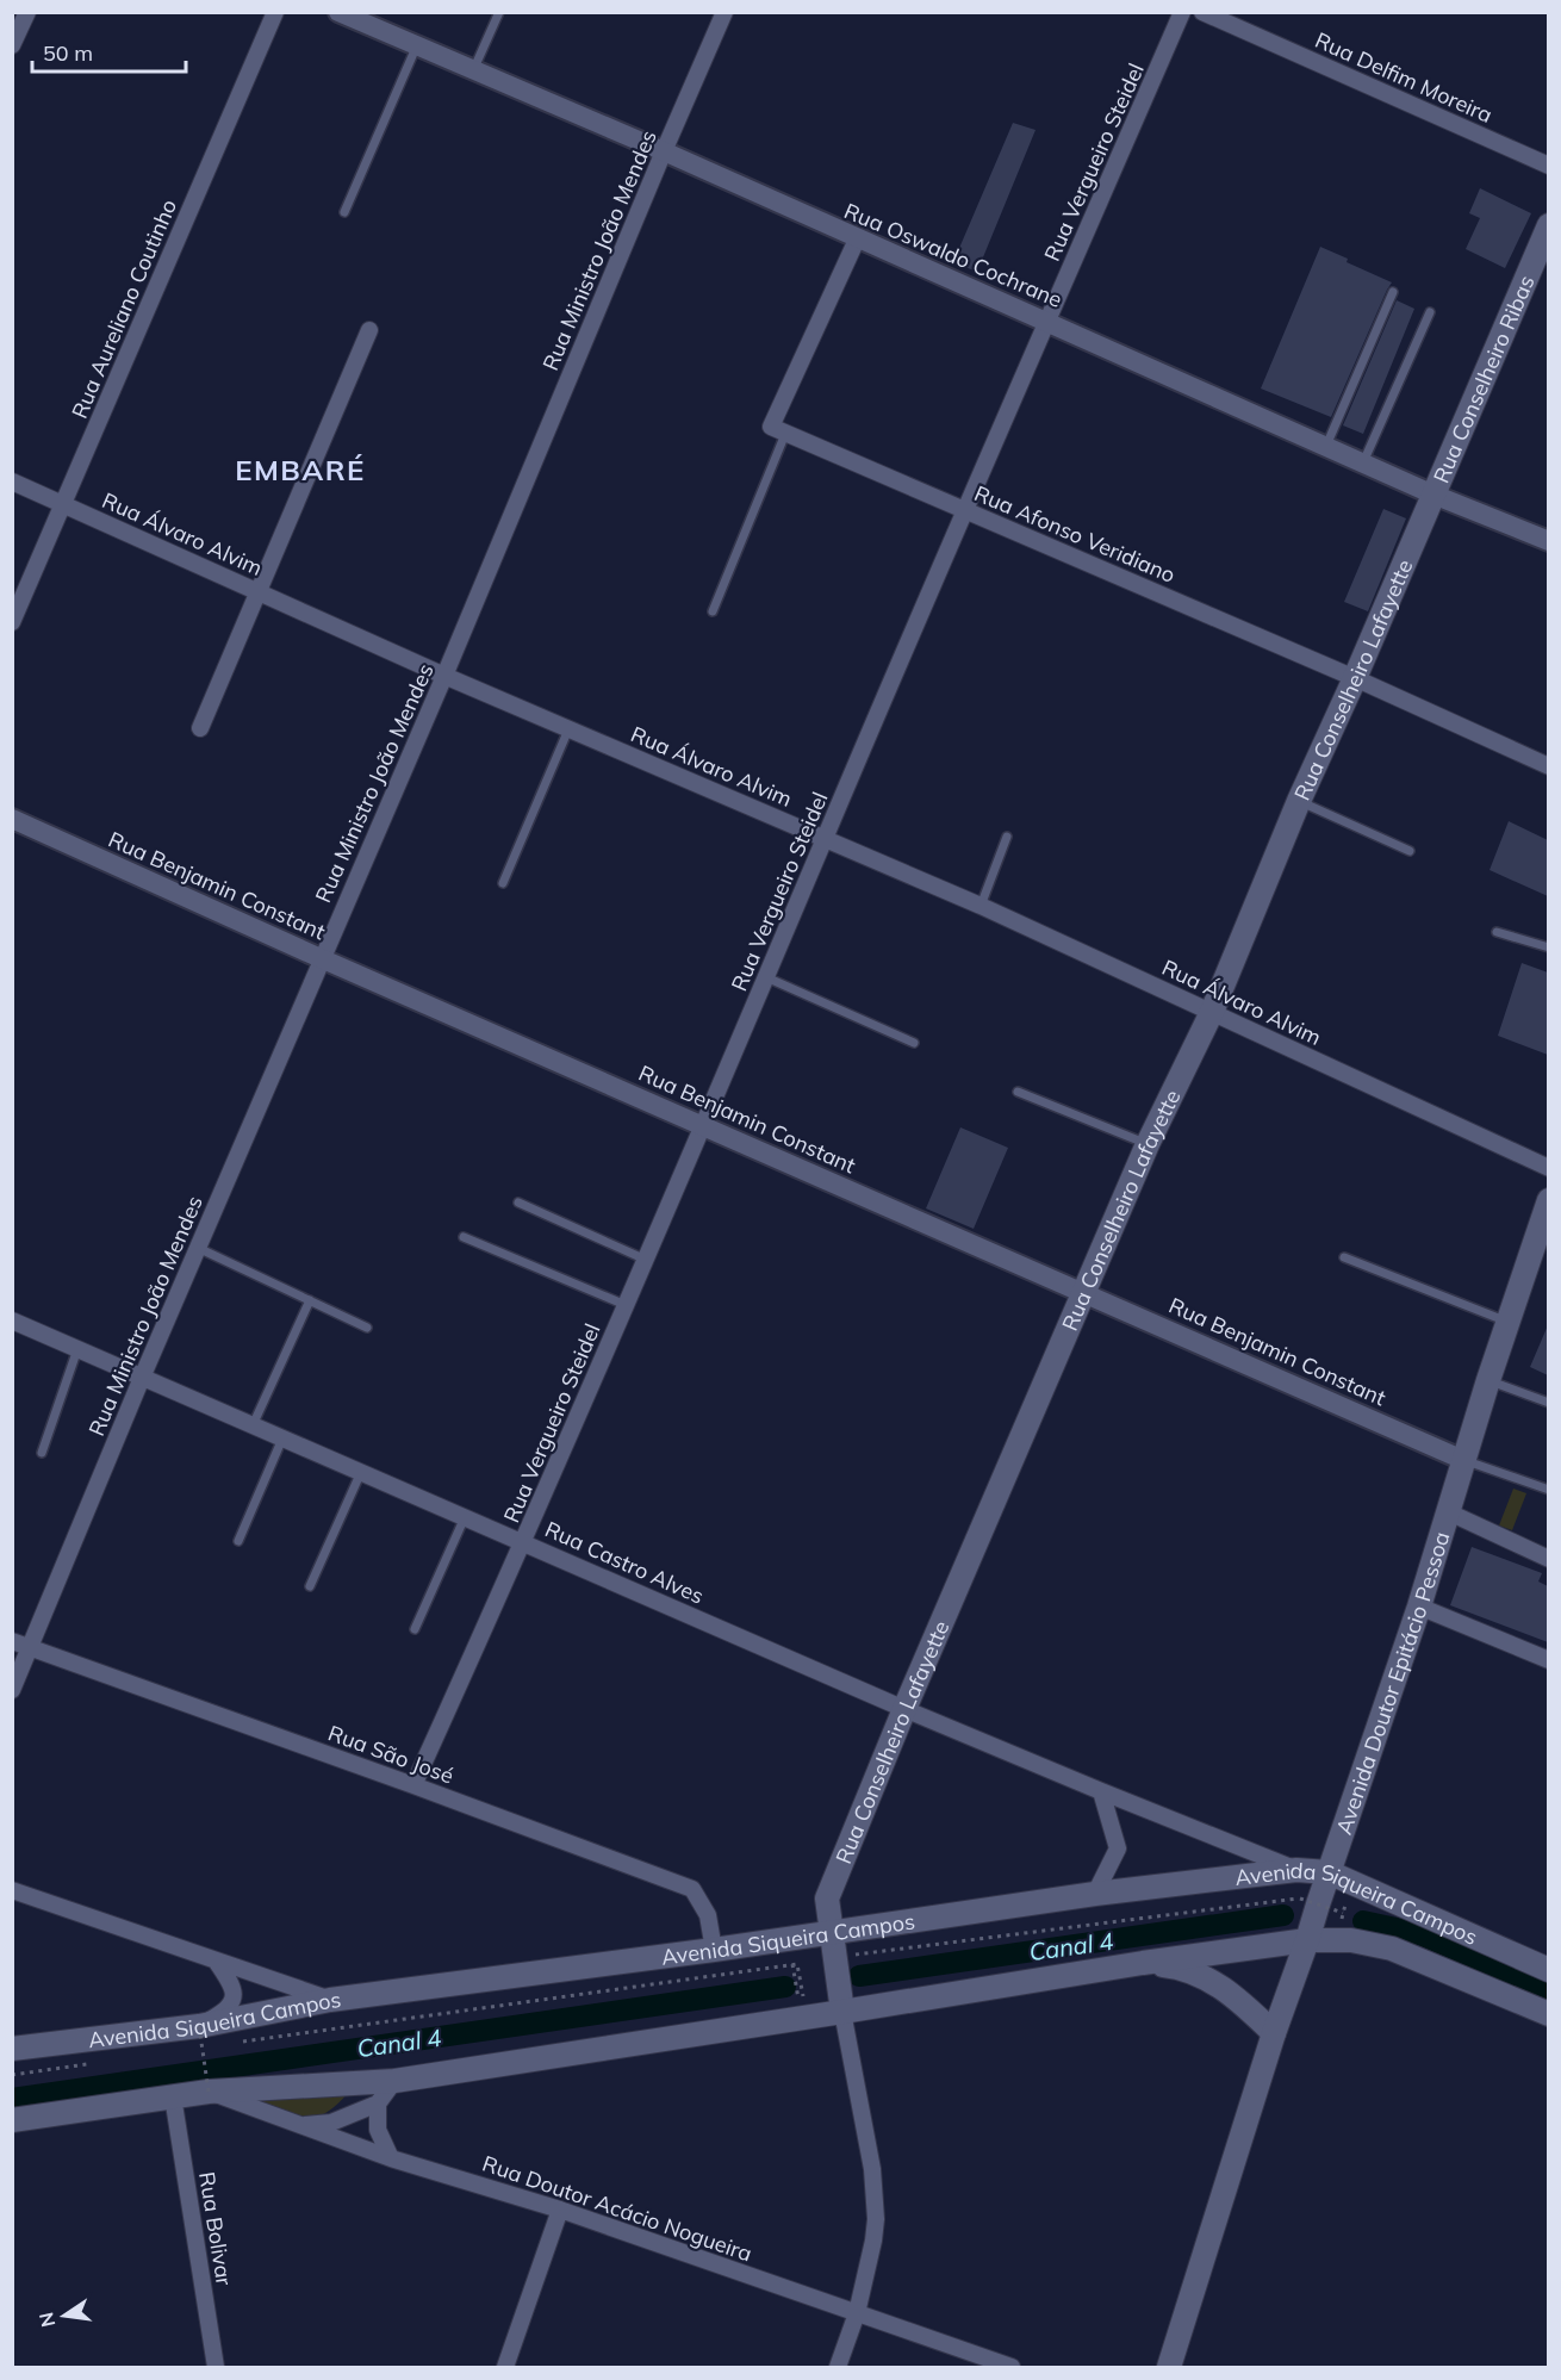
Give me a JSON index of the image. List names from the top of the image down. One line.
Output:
{"streets":{"main road":["Rua Conselheiro Ribas","Rua Conselheiro Lafayette","Avenida Doutor Epitácio Pessoa","Avenida Siqueira Campos"],"street":["Rua Delfim Moreira","Rua Vergueiro Steidel","Rua Ministro João Mendes","Rua Oswaldo Cochrane","Rua Aureliano Coutinho","Rua Álvaro Alvim","Rua Afonso Veridiano","Rua Benjamin Constant","Rua Castro Alves","Rua São José","Rua Doutor Acácio Nogueira","Rua Bolivar"]},"crossings":[["Rua Vergueiro Steidel","Rua Oswaldo Cochrane"],["Rua Vergueiro Steidel","Rua Álvaro Alvim"],["Rua Vergueiro Steidel","Rua Afonso Veridiano"],["Rua Vergueiro Steidel","Rua Benjamin Constant"],["Rua Vergueiro Steidel","Rua Castro Alves"],["Rua Vergueiro Steidel","Rua São José"],["Rua Ministro João Mendes","Rua Oswaldo Cochrane"],["Rua Ministro João Mendes","Rua Álvaro Alvim"],["Rua Ministro João Mendes","Rua Benjamin Constant"],["Rua Ministro João Mendes","Rua Castro Alves"],["Rua Ministro João Mendes","Rua São José"],["Rua Oswaldo Cochrane","Rua Conselheiro Ribas"],["Rua Oswaldo Cochrane","Rua Conselheiro Lafayette"],["Rua Aureliano Coutinho","Rua Álvaro Alvim"],["Rua Conselheiro Ribas","Rua Conselheiro Lafayette"],["Rua Álvaro Alvim","Rua Conselheiro Lafayette"],["Rua Afonso Veridiano","Rua Conselheiro Lafayette"],["Rua Conselheiro Lafayette","Rua Benjamin Constant"],["Rua Conselheiro Lafayette","Rua Castro Alves"],["Rua Conselheiro Lafayette","Avenida Siqueira Campos"],["Rua Benjamin Constant","Avenida Doutor Epitácio Pessoa"],["Rua Castro Alves","Avenida Siqueira Campos"],["Avenida Doutor Epitácio Pessoa","Avenida Siqueira Campos"],["Rua São José","Avenida Siqueira Campos"],["Avenida Siqueira Campos","Rua Doutor Acácio Nogueira"],["Avenida Siqueira Campos","Rua Bolivar"]],"districts":["EMBARÉ"],"water":["Canal 4"],"scale_bar":"50 m","north":"left"}
